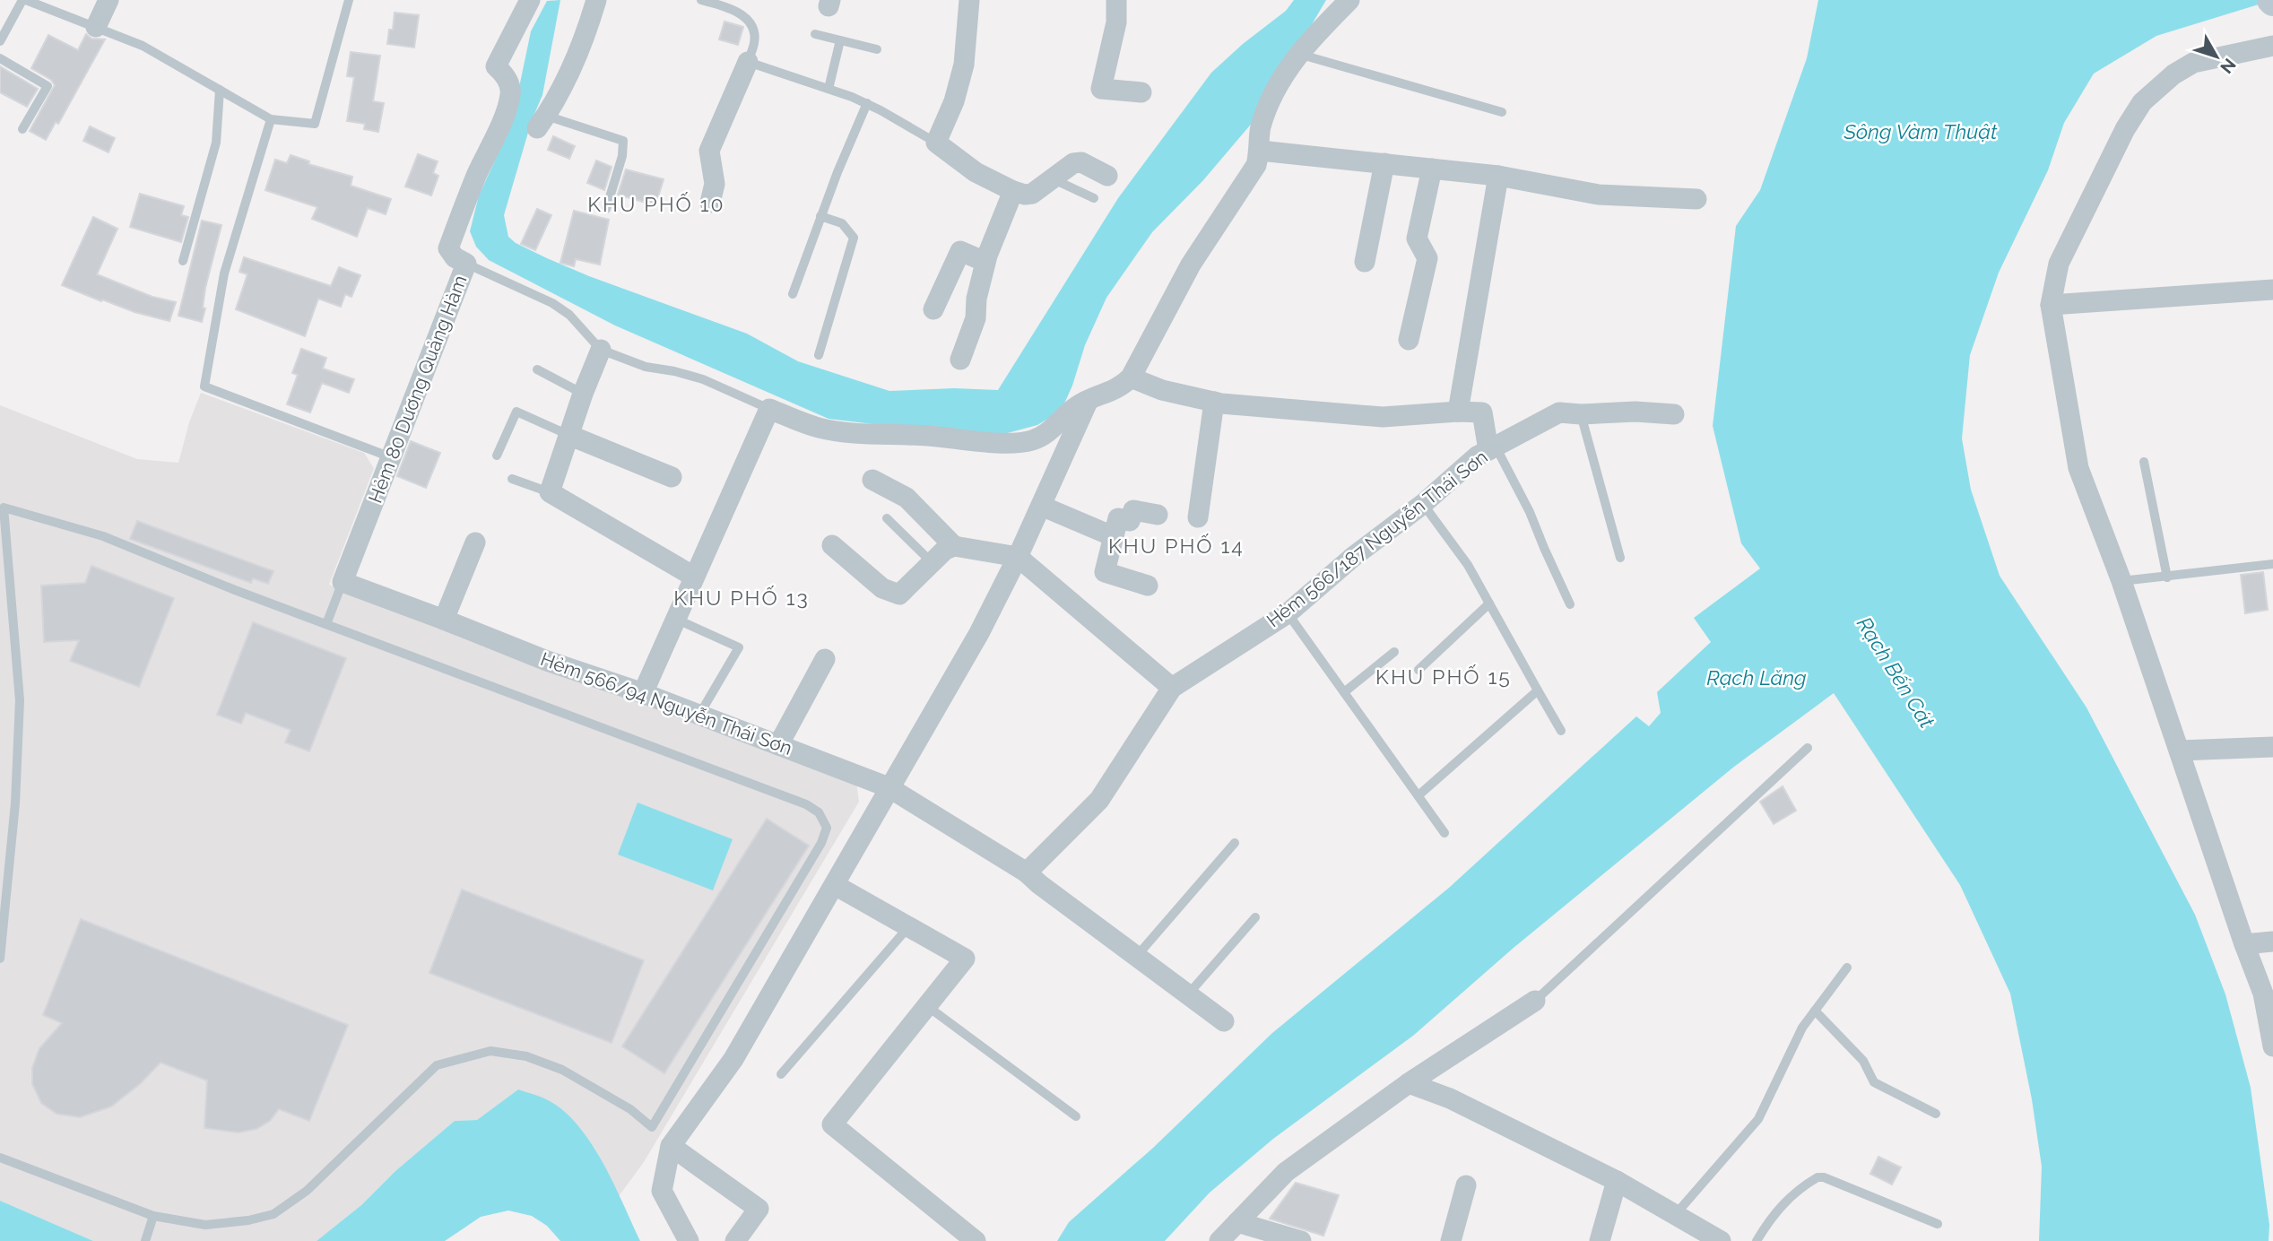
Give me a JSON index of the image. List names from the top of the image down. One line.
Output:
{"streets":{"street":["Hẻm 80 Dương Quảng Hàm","Hẻm 566/187 Nguyễn Thái Sơn","Hẻm 566/94 Nguyễn Thái Sơn"]},"crossings":[["Hẻm 80 Dương Quảng Hàm","Hẻm 566/94 Nguyễn Thái Sơn"]],"districts":["KHU PHỐ 10","KHU PHỐ 14","KHU PHỐ 13","KHU PHỐ 15"],"water":["Sông Vàm Thuật","Rạch Bến Cát","Rạch Lăng"],"north":"bottom right"}
